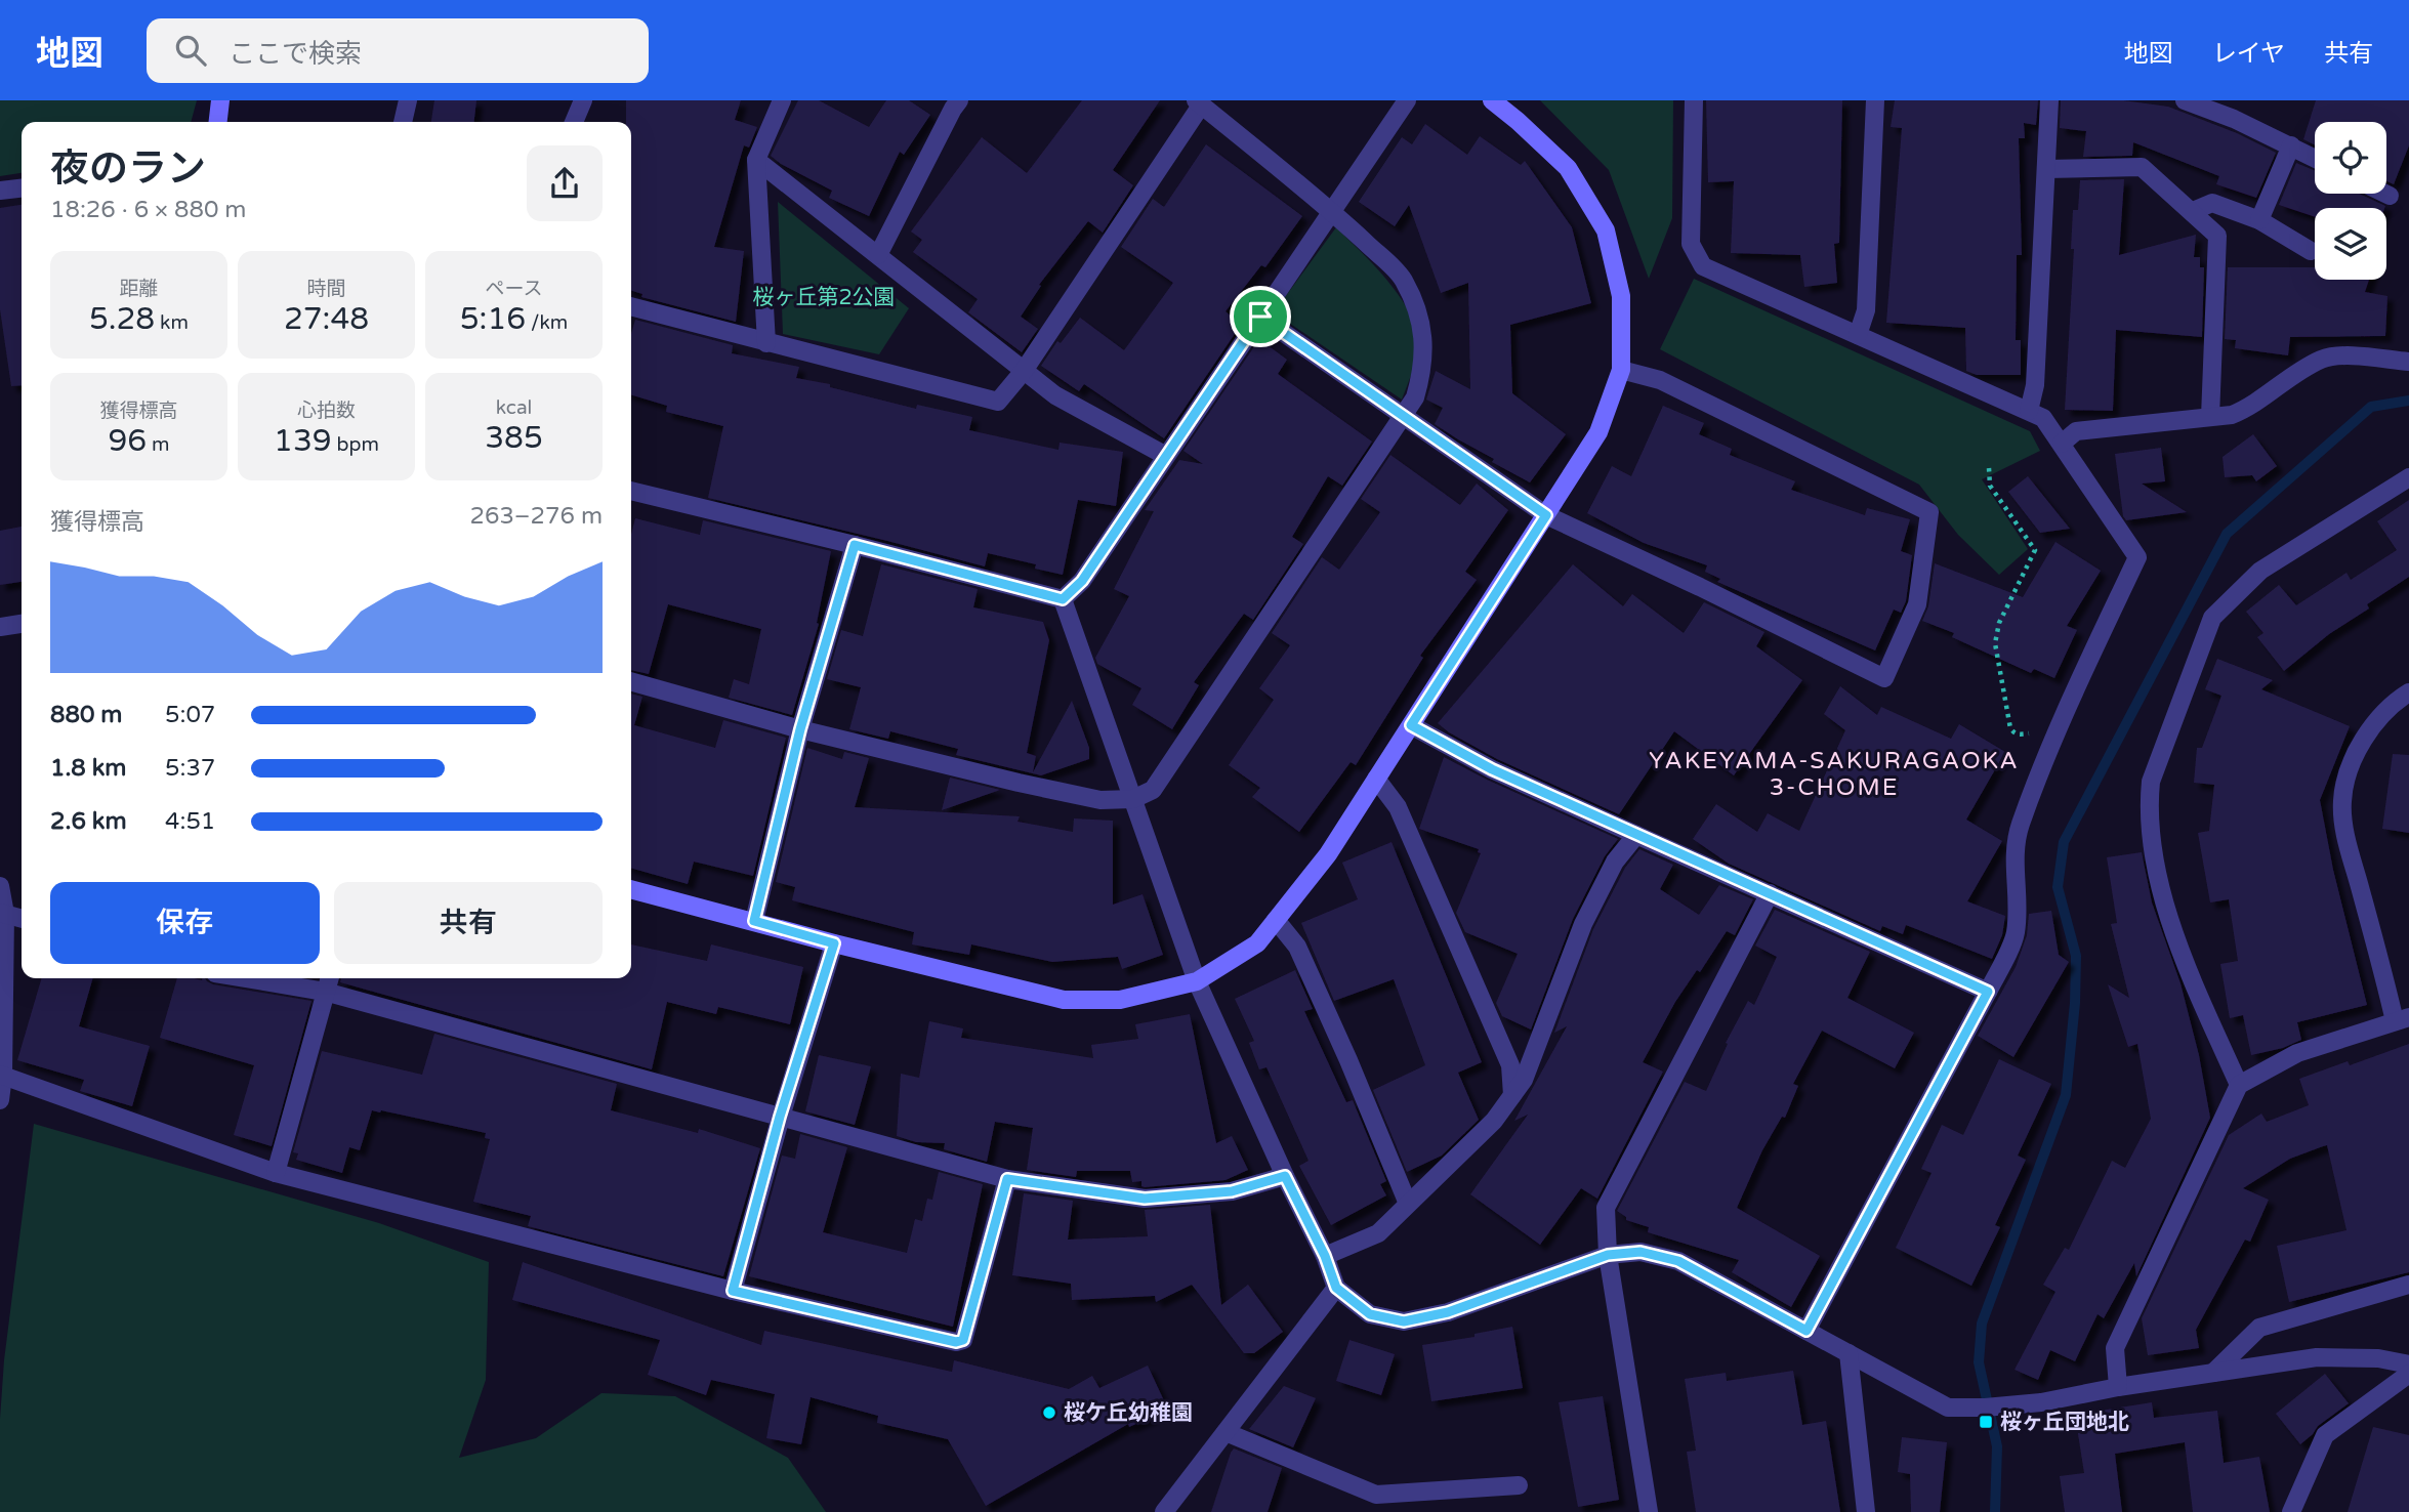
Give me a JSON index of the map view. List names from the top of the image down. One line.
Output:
{"districts":["YAKEYAMA-SAKURAGAOKA 3-CHOME"],"parks":["桜ヶ丘第2公園"],"places":{"other":["桜ケ丘幼稚園"],"transit":["桜ヶ丘団地北"]},"page":{"header":"地図","search":"ここで検索","nav":["地図","レイヤ","共有"],"heading":["夜のラン","18:26 · 6 × 880 m"],"stats":[["距離","5.28 km"],["時間","27:48"],["ペース","5:16 /km"],["獲得標高","96 m"],["心拍数","139 bpm"],["kcal","385"]],"chart":["獲得標高","263–276 m"],"list":[{"name":"880 m","note":"5:07"},{"name":"1.8 km","note":"5:37"},{"name":"2.6 km","note":"4:51"}],"buttons":["保存","共有"]}}
